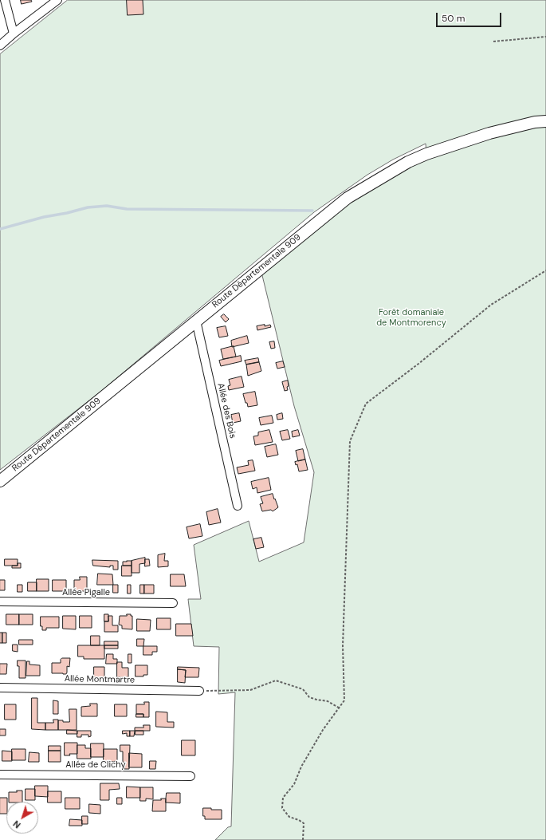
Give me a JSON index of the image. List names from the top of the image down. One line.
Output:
{"streets":{"main road":["Route Départementale 909"],"street":["Allée des Bois","Allée Pigalle","Allée Montmartre","Allée de Clichy"]},"crossings":[["Route Départementale 909","Allée des Bois"]],"parks":["Forêt domaniale de Montmorency"],"scale_bar":"50 m","north":"bottom left"}
